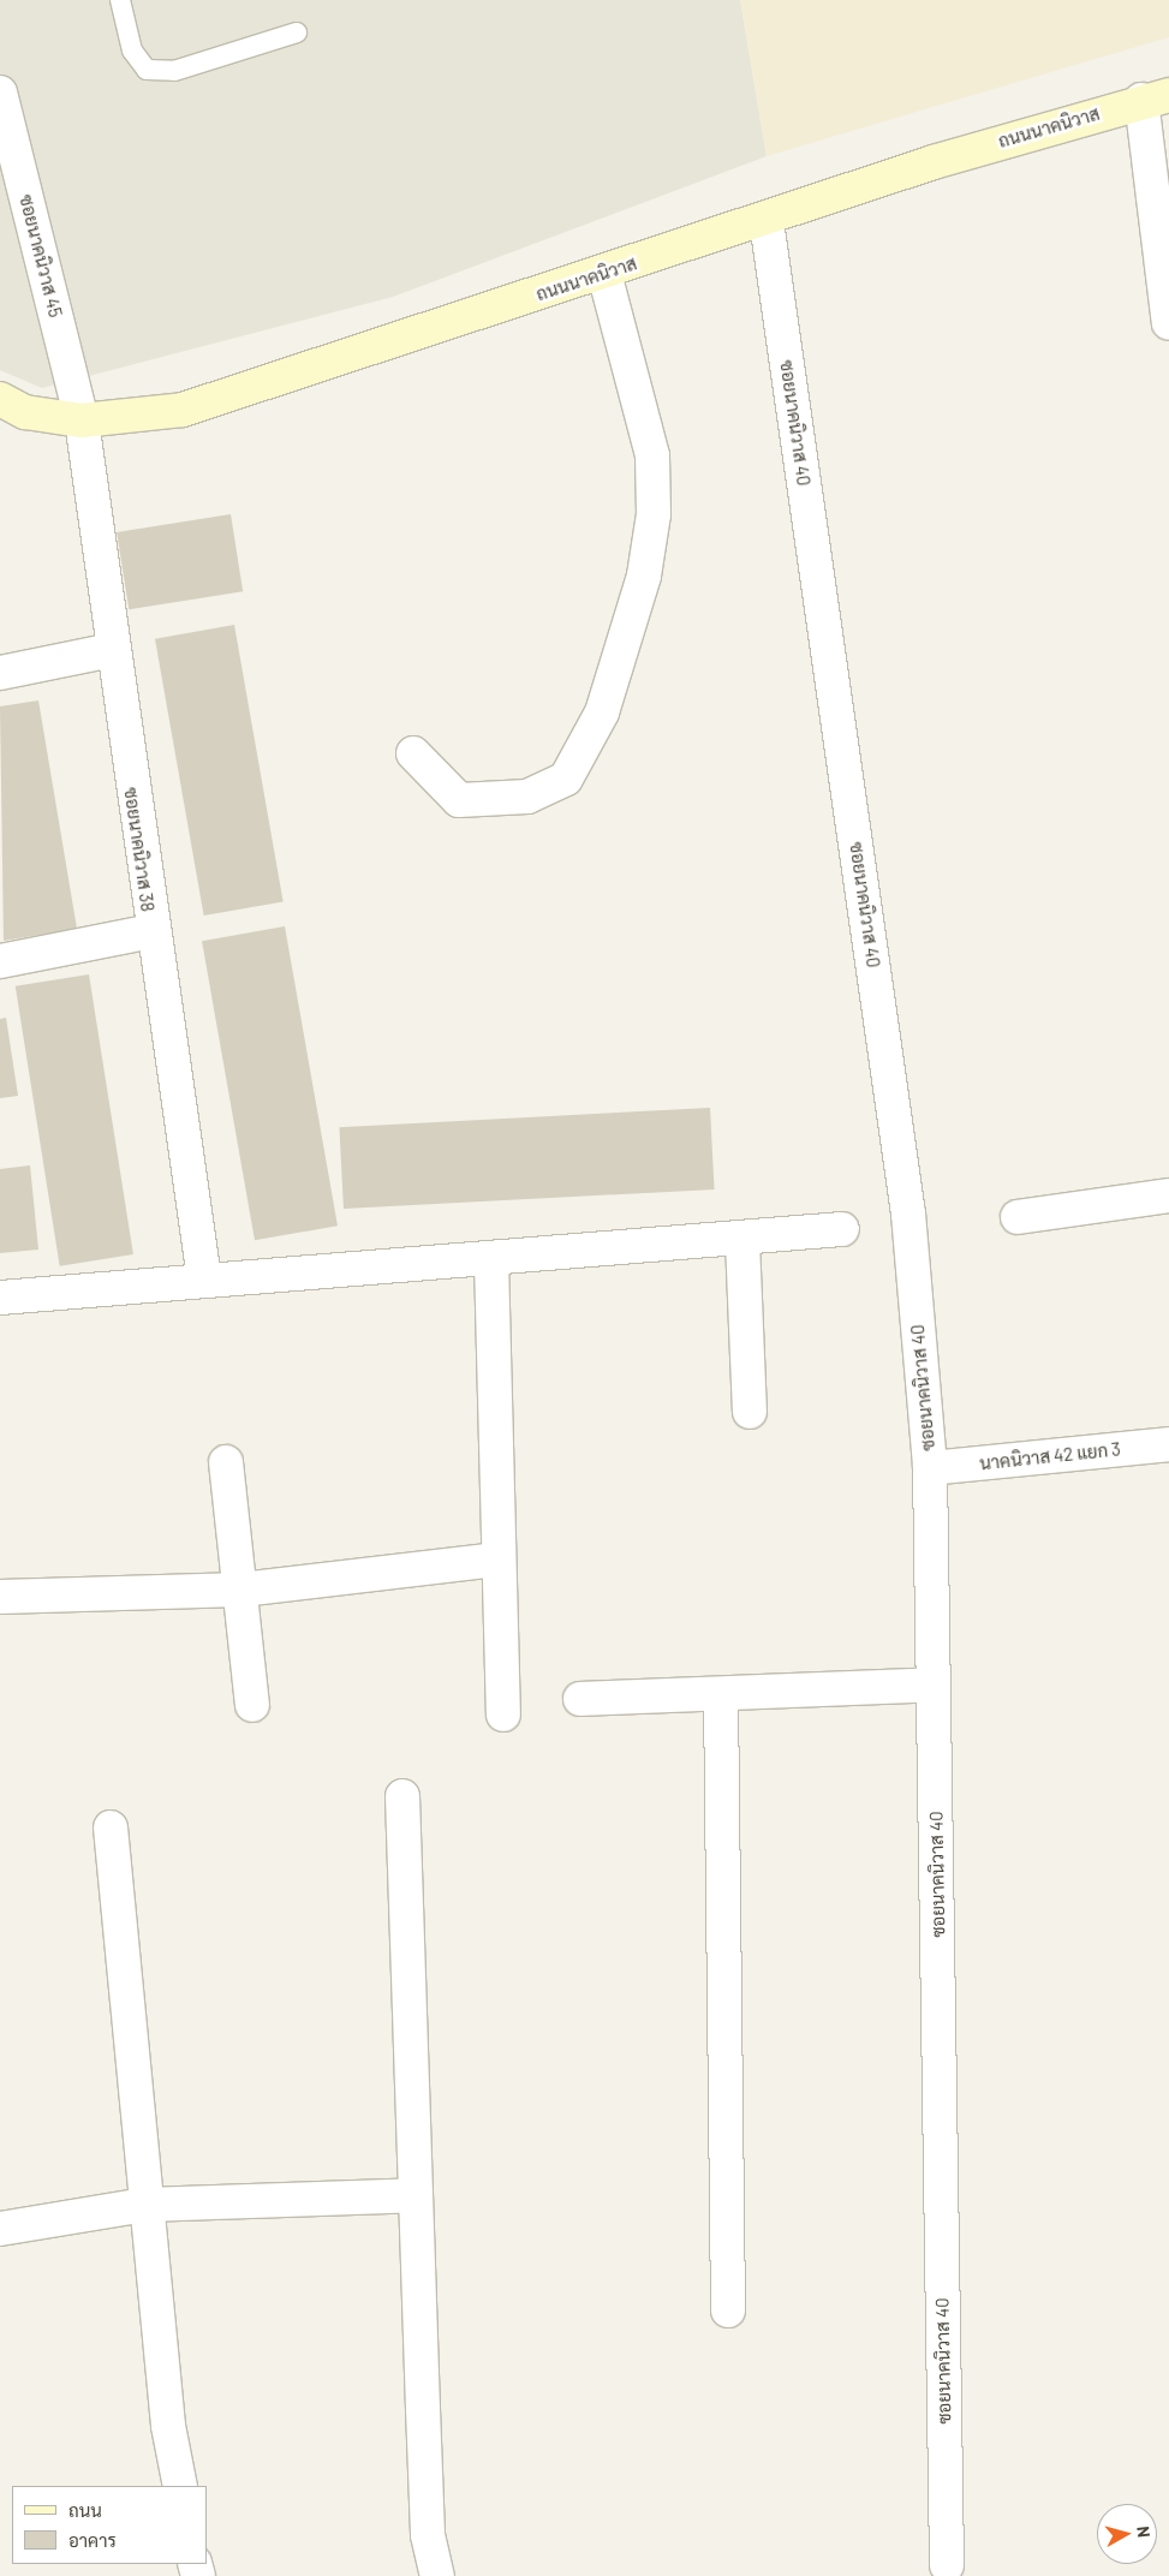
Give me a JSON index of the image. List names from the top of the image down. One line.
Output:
{"streets":{"main road":["ถนนนาคนิวาส"],"street":["ซอยนาคนิวาส 45","ซอยนาคนิวาส 40","ซอยนาคนิวาส 38","นาคนิวาส 42 แยก 3"]},"crossings":[["ถนนนาคนิวาส","ซอยนาคนิวาส 45"],["ถนนนาคนิวาส","ซอยนาคนิวาส 40"],["ถนนนาคนิวาส","ซอยนาคนิวาส 38"],["ซอยนาคนิวาส 45","ซอยนาคนิวาส 38"],["ซอยนาคนิวาส 40","นาคนิวาส 42 แยก 3"]],"legend":["ถนน","อาคาร"],"north":"right"}
